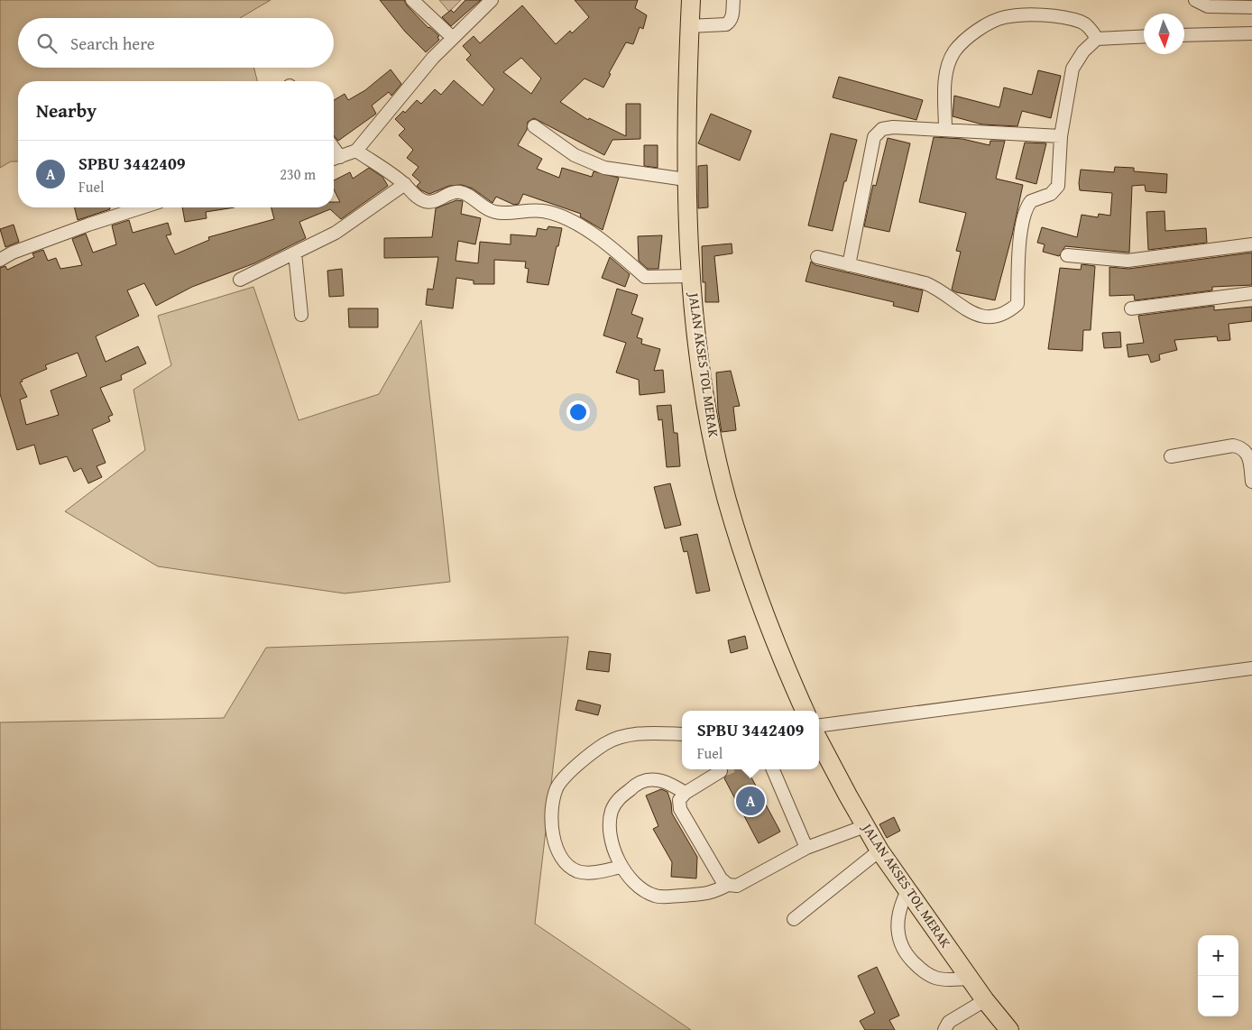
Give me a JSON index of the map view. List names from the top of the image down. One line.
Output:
{"streets":{"highway":["JALAN AKSES TOL MERAK"]},"north":"bottom","page":{"search":"Search here","heading":"Nearby","list":[{"mark":"A","name":"SPBU 3442409","note":"Fuel","value":"230 m"}],"popup":["SPBU 3442409","Fuel"],"pins":"A","map_buttons":["+","−"]}}
